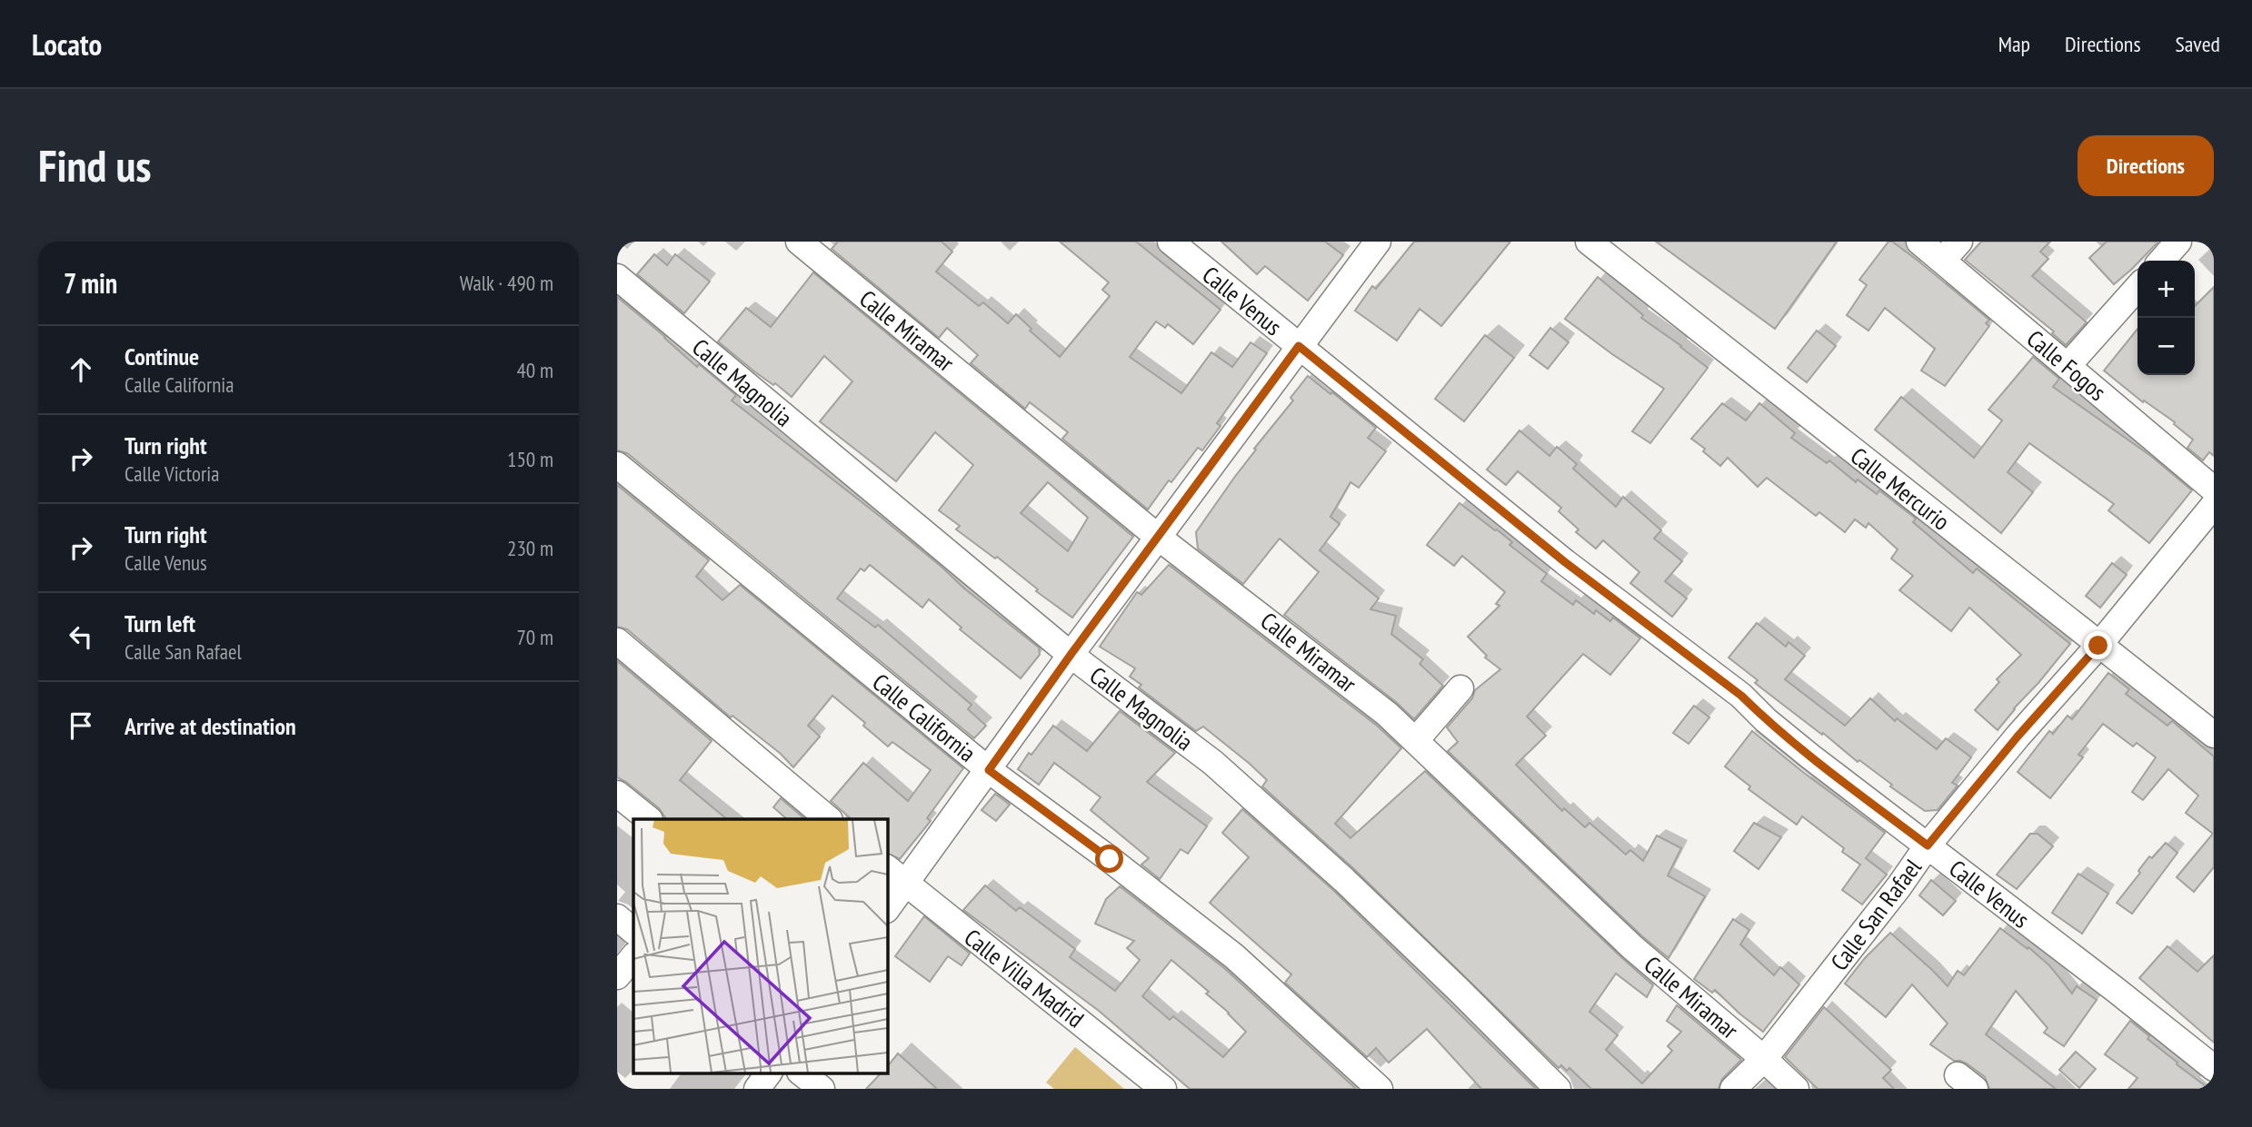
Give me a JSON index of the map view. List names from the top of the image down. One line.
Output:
{"streets":{"street":["Calle Venus","Calle Miramar","Calle Fogos","Calle Magnolia","Calle Mercurio","Calle California","Calle San Rafael","Calle Villa Madrid"]},"crossings":[["Calle Venus","Calle San Rafael"],["Calle Miramar","Calle San Rafael"],["Calle Mercurio","Calle San Rafael"]],"page":{"header":"Locato","nav":["Map","Directions","Saved"],"buttons":"Directions","title":"Find us","heading":["7 min","Walk · 490 m"],"map_buttons":["+","−"],"list":[["Continue","Calle California","40 m"],["Turn right","Calle Victoria","150 m"],["Turn right","Calle Venus","230 m"],["Turn left","Calle San Rafael","70 m"],"Arrive at destination"]}}
